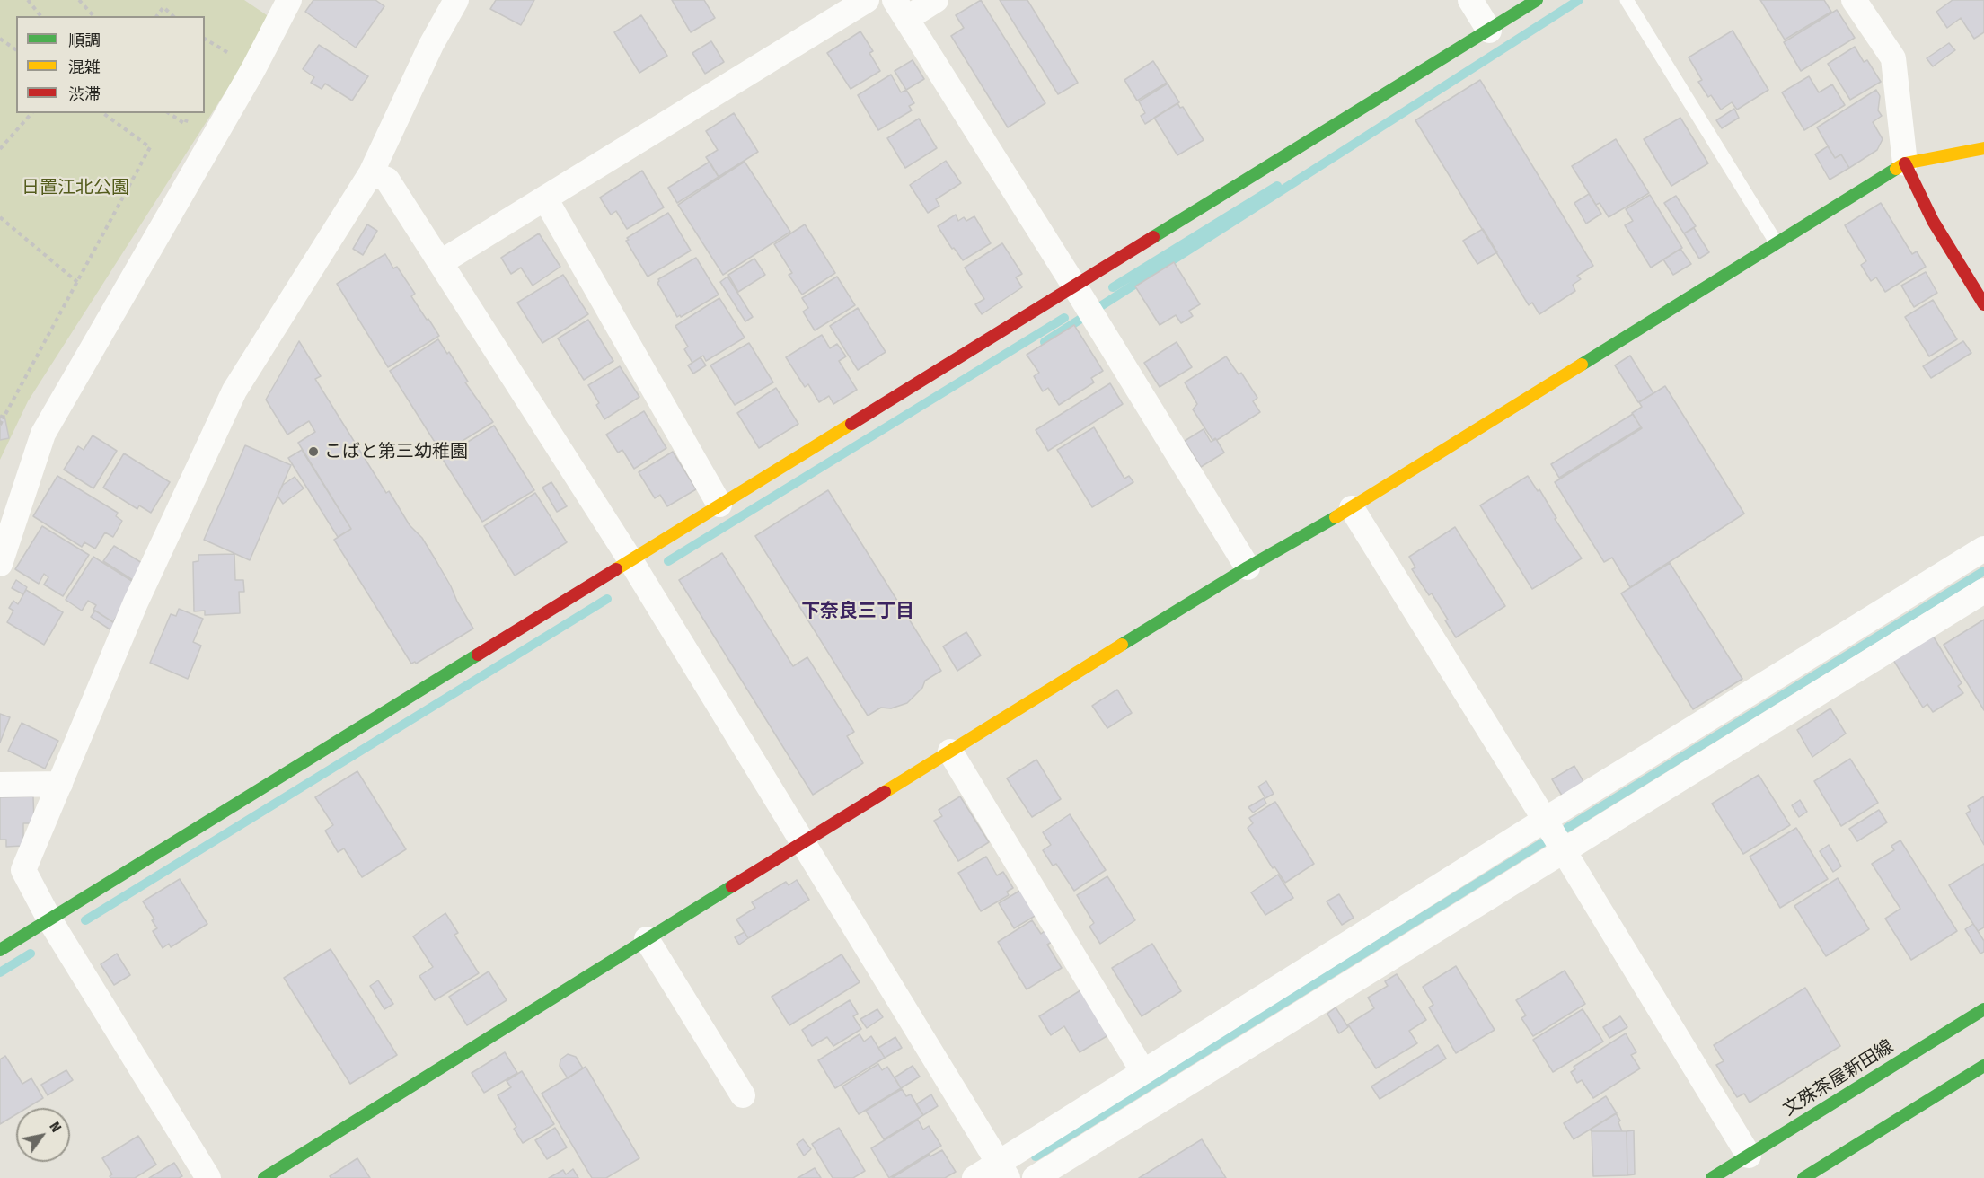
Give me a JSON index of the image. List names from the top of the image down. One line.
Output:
{"streets":{"street":["文殊茶屋新田線"]},"districts":["下奈良三丁目"],"parks":["日置江北公園"],"places":["こばと第三幼稚園"],"legend":["順調","混雑","渋滞"],"north":"top right"}
